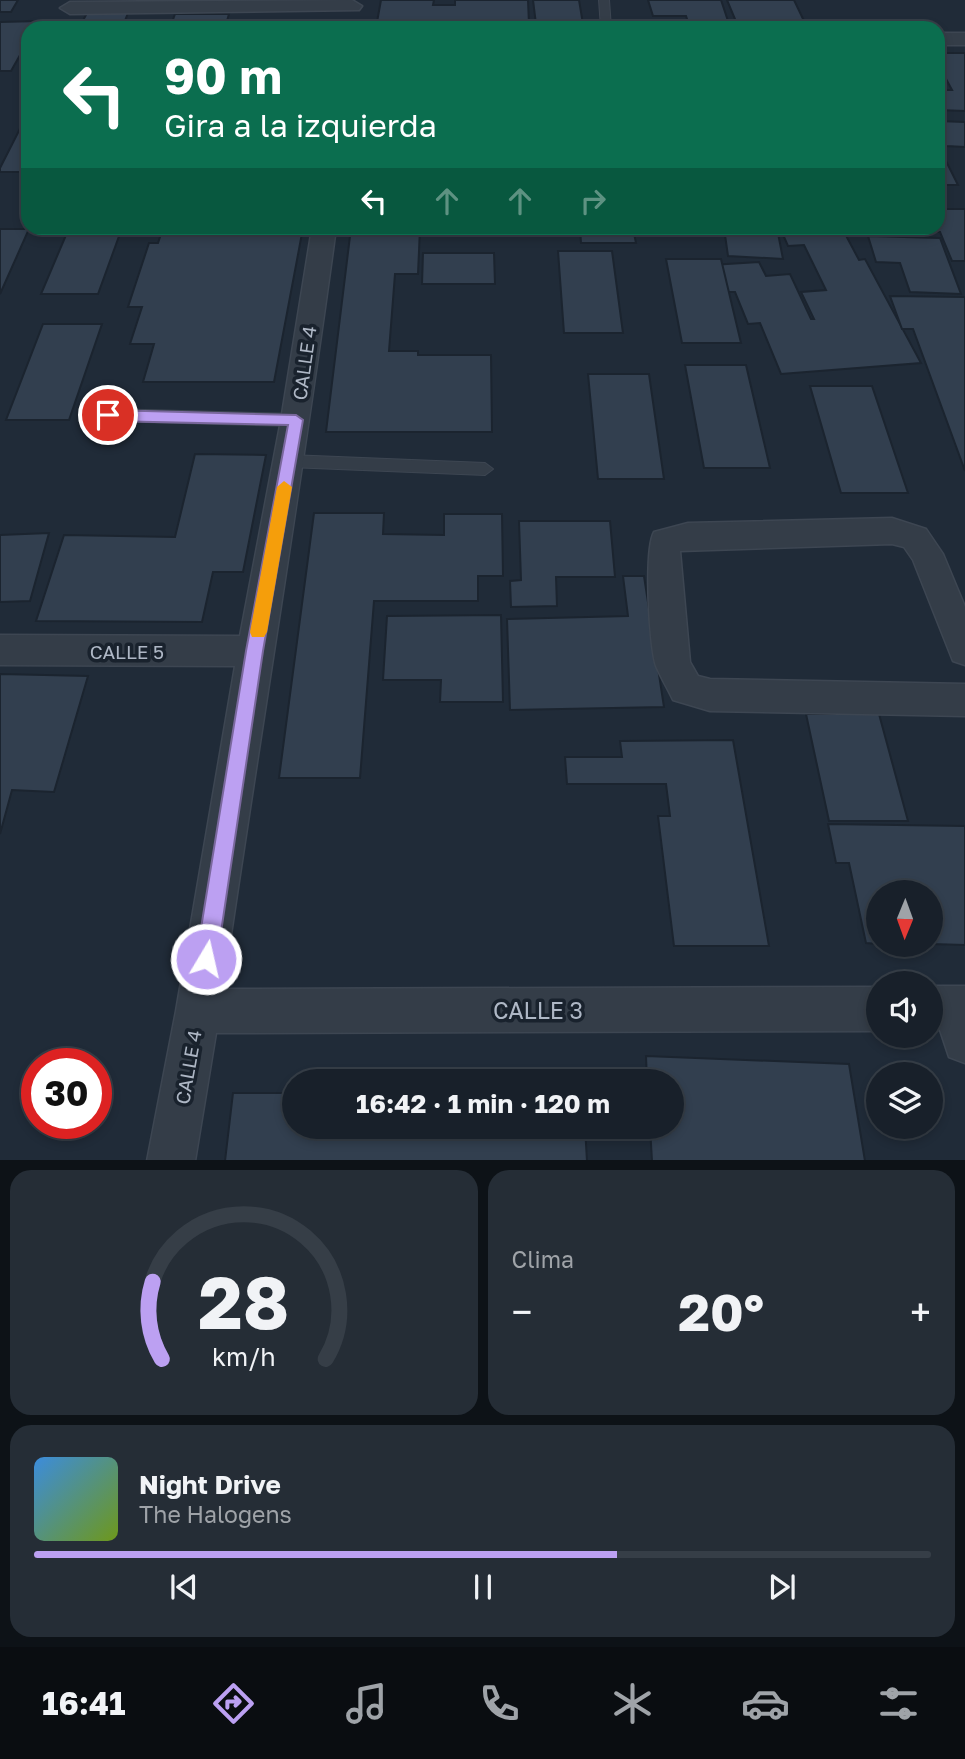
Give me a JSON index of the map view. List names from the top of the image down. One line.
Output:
{"streets":{"street":["CALLE 4","CALLE 5","CALLE 3"]},"crossings":[["CALLE 4","CALLE 5"],["CALLE 4","CALLE 3"]],"north":"bottom","page":{"turn":["90 m","Gira a la izquierda"],"limit":"30","trip":"16:42 · 1 min · 120 m","tile":"Clima","heat":["−","20°","+"],"song":["Night Drive","The Halogens"],"tabs":"16:41","gauge":["28","km/h"]}}
